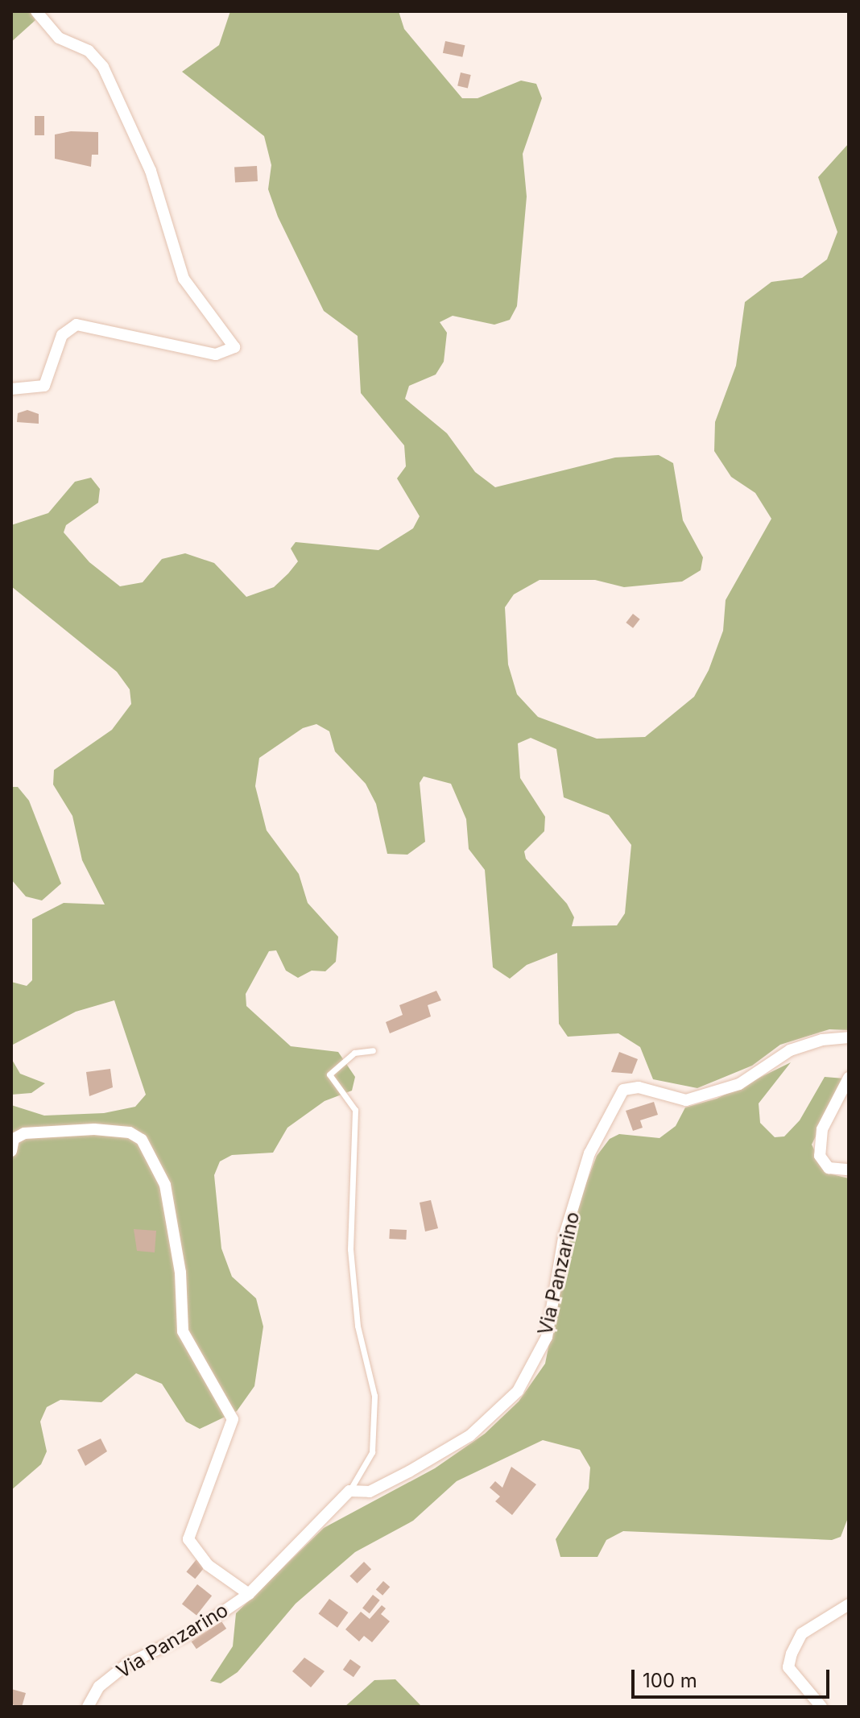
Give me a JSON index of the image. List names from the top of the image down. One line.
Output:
{"streets":{"street":["Via Panzarino"]},"scale_bar":"100 m"}
